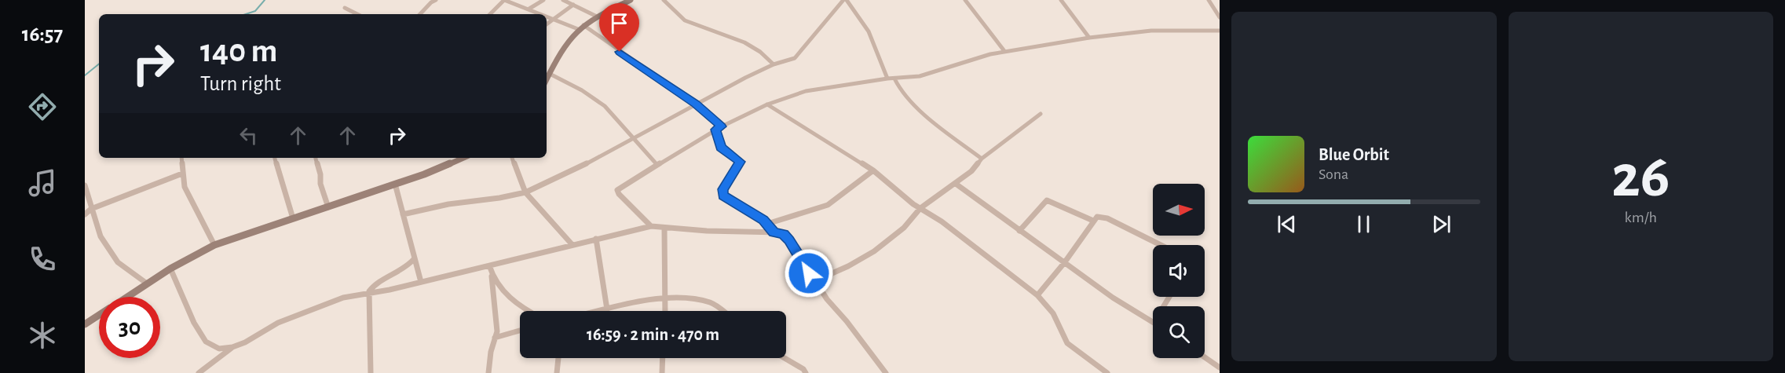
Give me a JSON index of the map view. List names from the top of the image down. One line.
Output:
{"north":"right","page":{"tabs":"16:57","tile":["26","km/h"],"turn":["140 m","Turn right"],"song":["Blue Orbit","Sona"],"limit":"30","trip":"16:59 · 2 min · 470 m"}}
